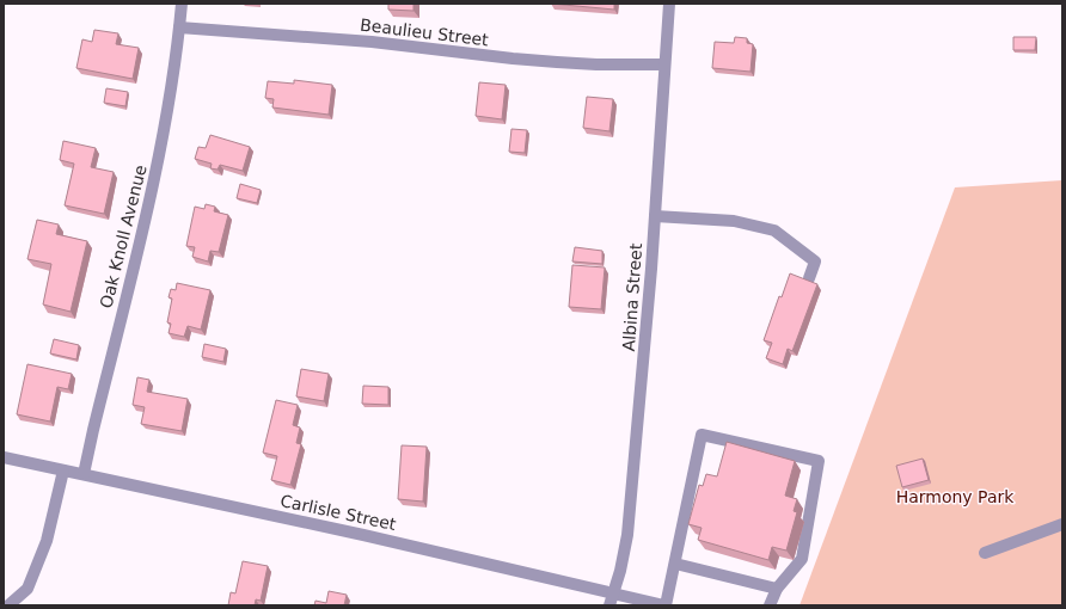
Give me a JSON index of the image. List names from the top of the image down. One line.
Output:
{"streets":{"street":["Beaulieu Street","Oak Knoll Avenue","Albina Street","Carlisle Street"]},"crossings":[["Beaulieu Street","Oak Knoll Avenue"],["Beaulieu Street","Albina Street"],["Oak Knoll Avenue","Carlisle Street"],["Albina Street","Carlisle Street"]],"parks":["Harmony Park"]}
